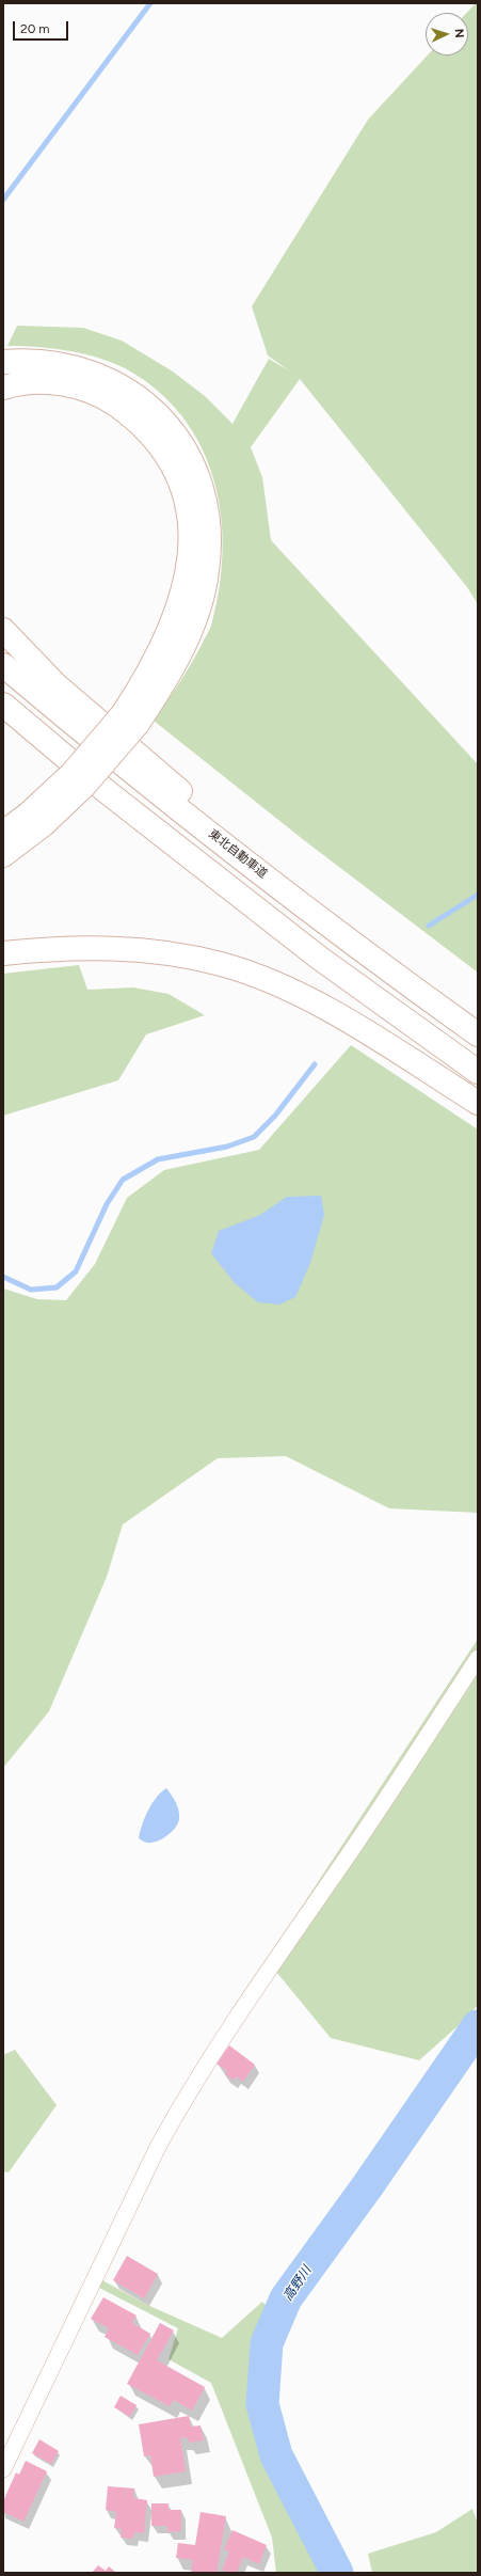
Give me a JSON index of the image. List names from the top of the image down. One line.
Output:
{"streets":{"highway":["東北自動車道"]},"water":["高野川"],"scale_bar":"20 m","north":"right"}
